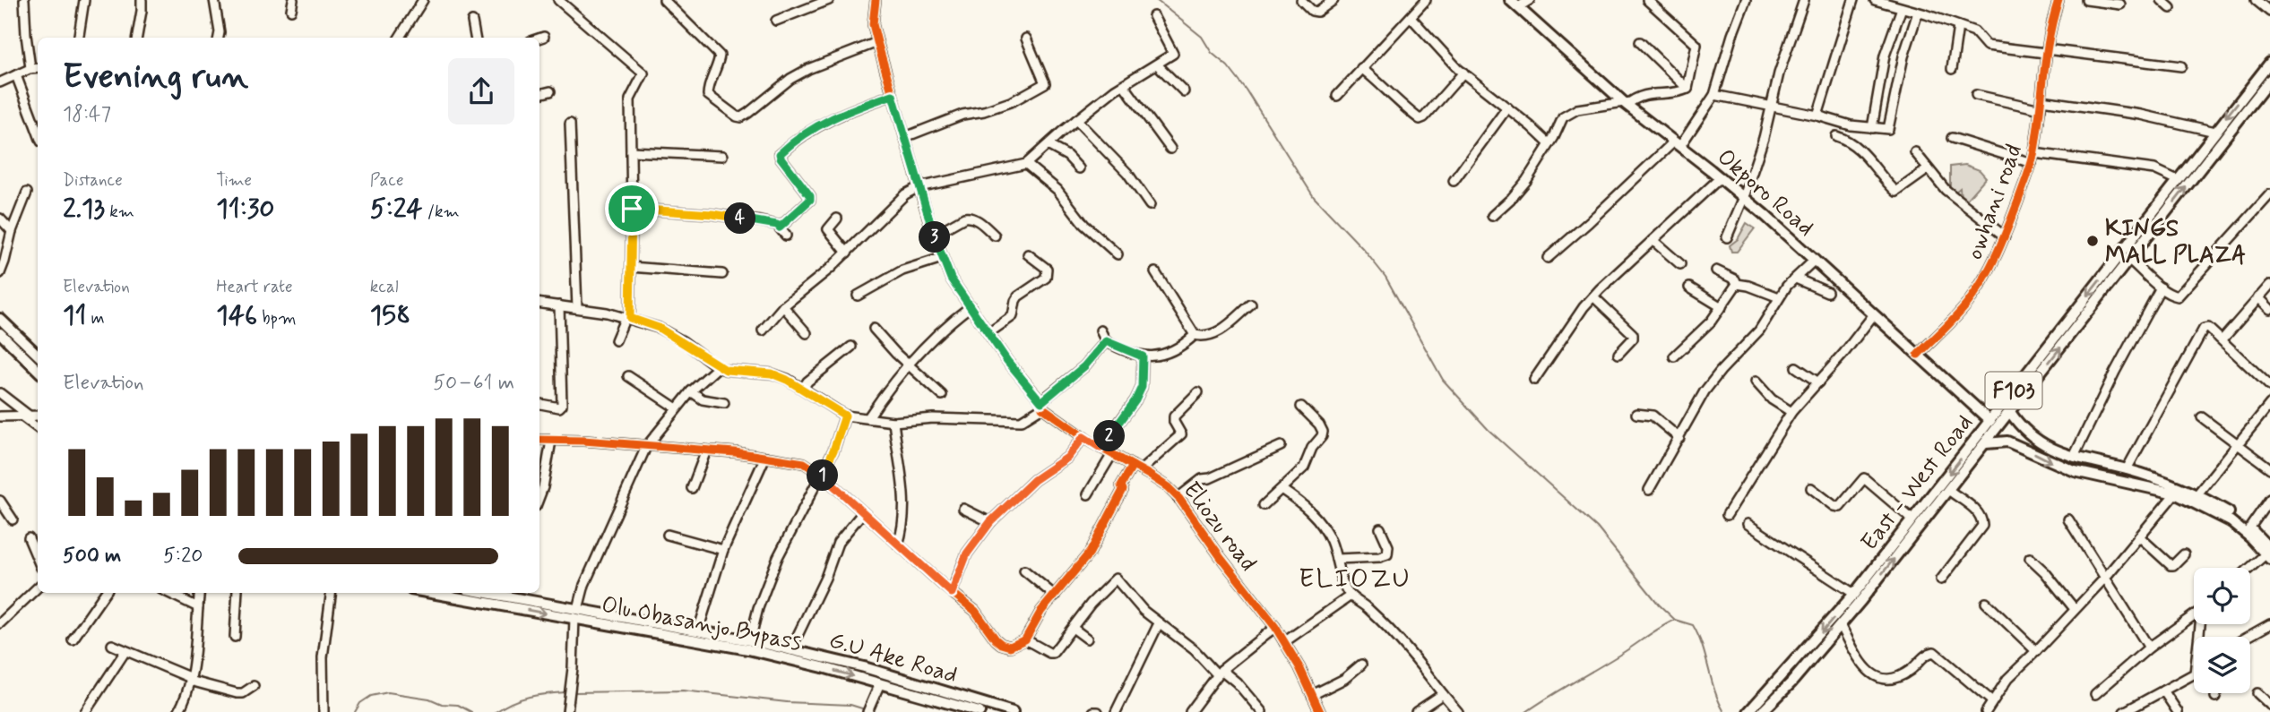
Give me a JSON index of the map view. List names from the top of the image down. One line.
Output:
{"streets":{"main road":["Okporo Road","F103","East - West Road","Olu Obasanjo Bypass","G.U Ake Road"],"street":["owhani road","Eliozu road"]},"crossings":[["Okporo Road","owhani road"],["Okporo Road","East - West Road"],["Olu Obasanjo Bypass","G.U Ake Road"]],"one_way":["Olu Obasanjo Bypass"],"districts":["ELIOZU"],"places":["KINGS MALL PLAZA"],"page":{"heading":["Evening run","18:47"],"stats":[["Distance","2.13 km"],["Time","11:30"],["Pace","5:24 /km"],["Elevation","11 m"],["Heart rate","146 bpm"],["kcal","158"]],"pins":["4","3","2","1"],"chart":["Elevation","50–61 m"],"list":[{"name":"500 m","note":"5:20"}]}}
